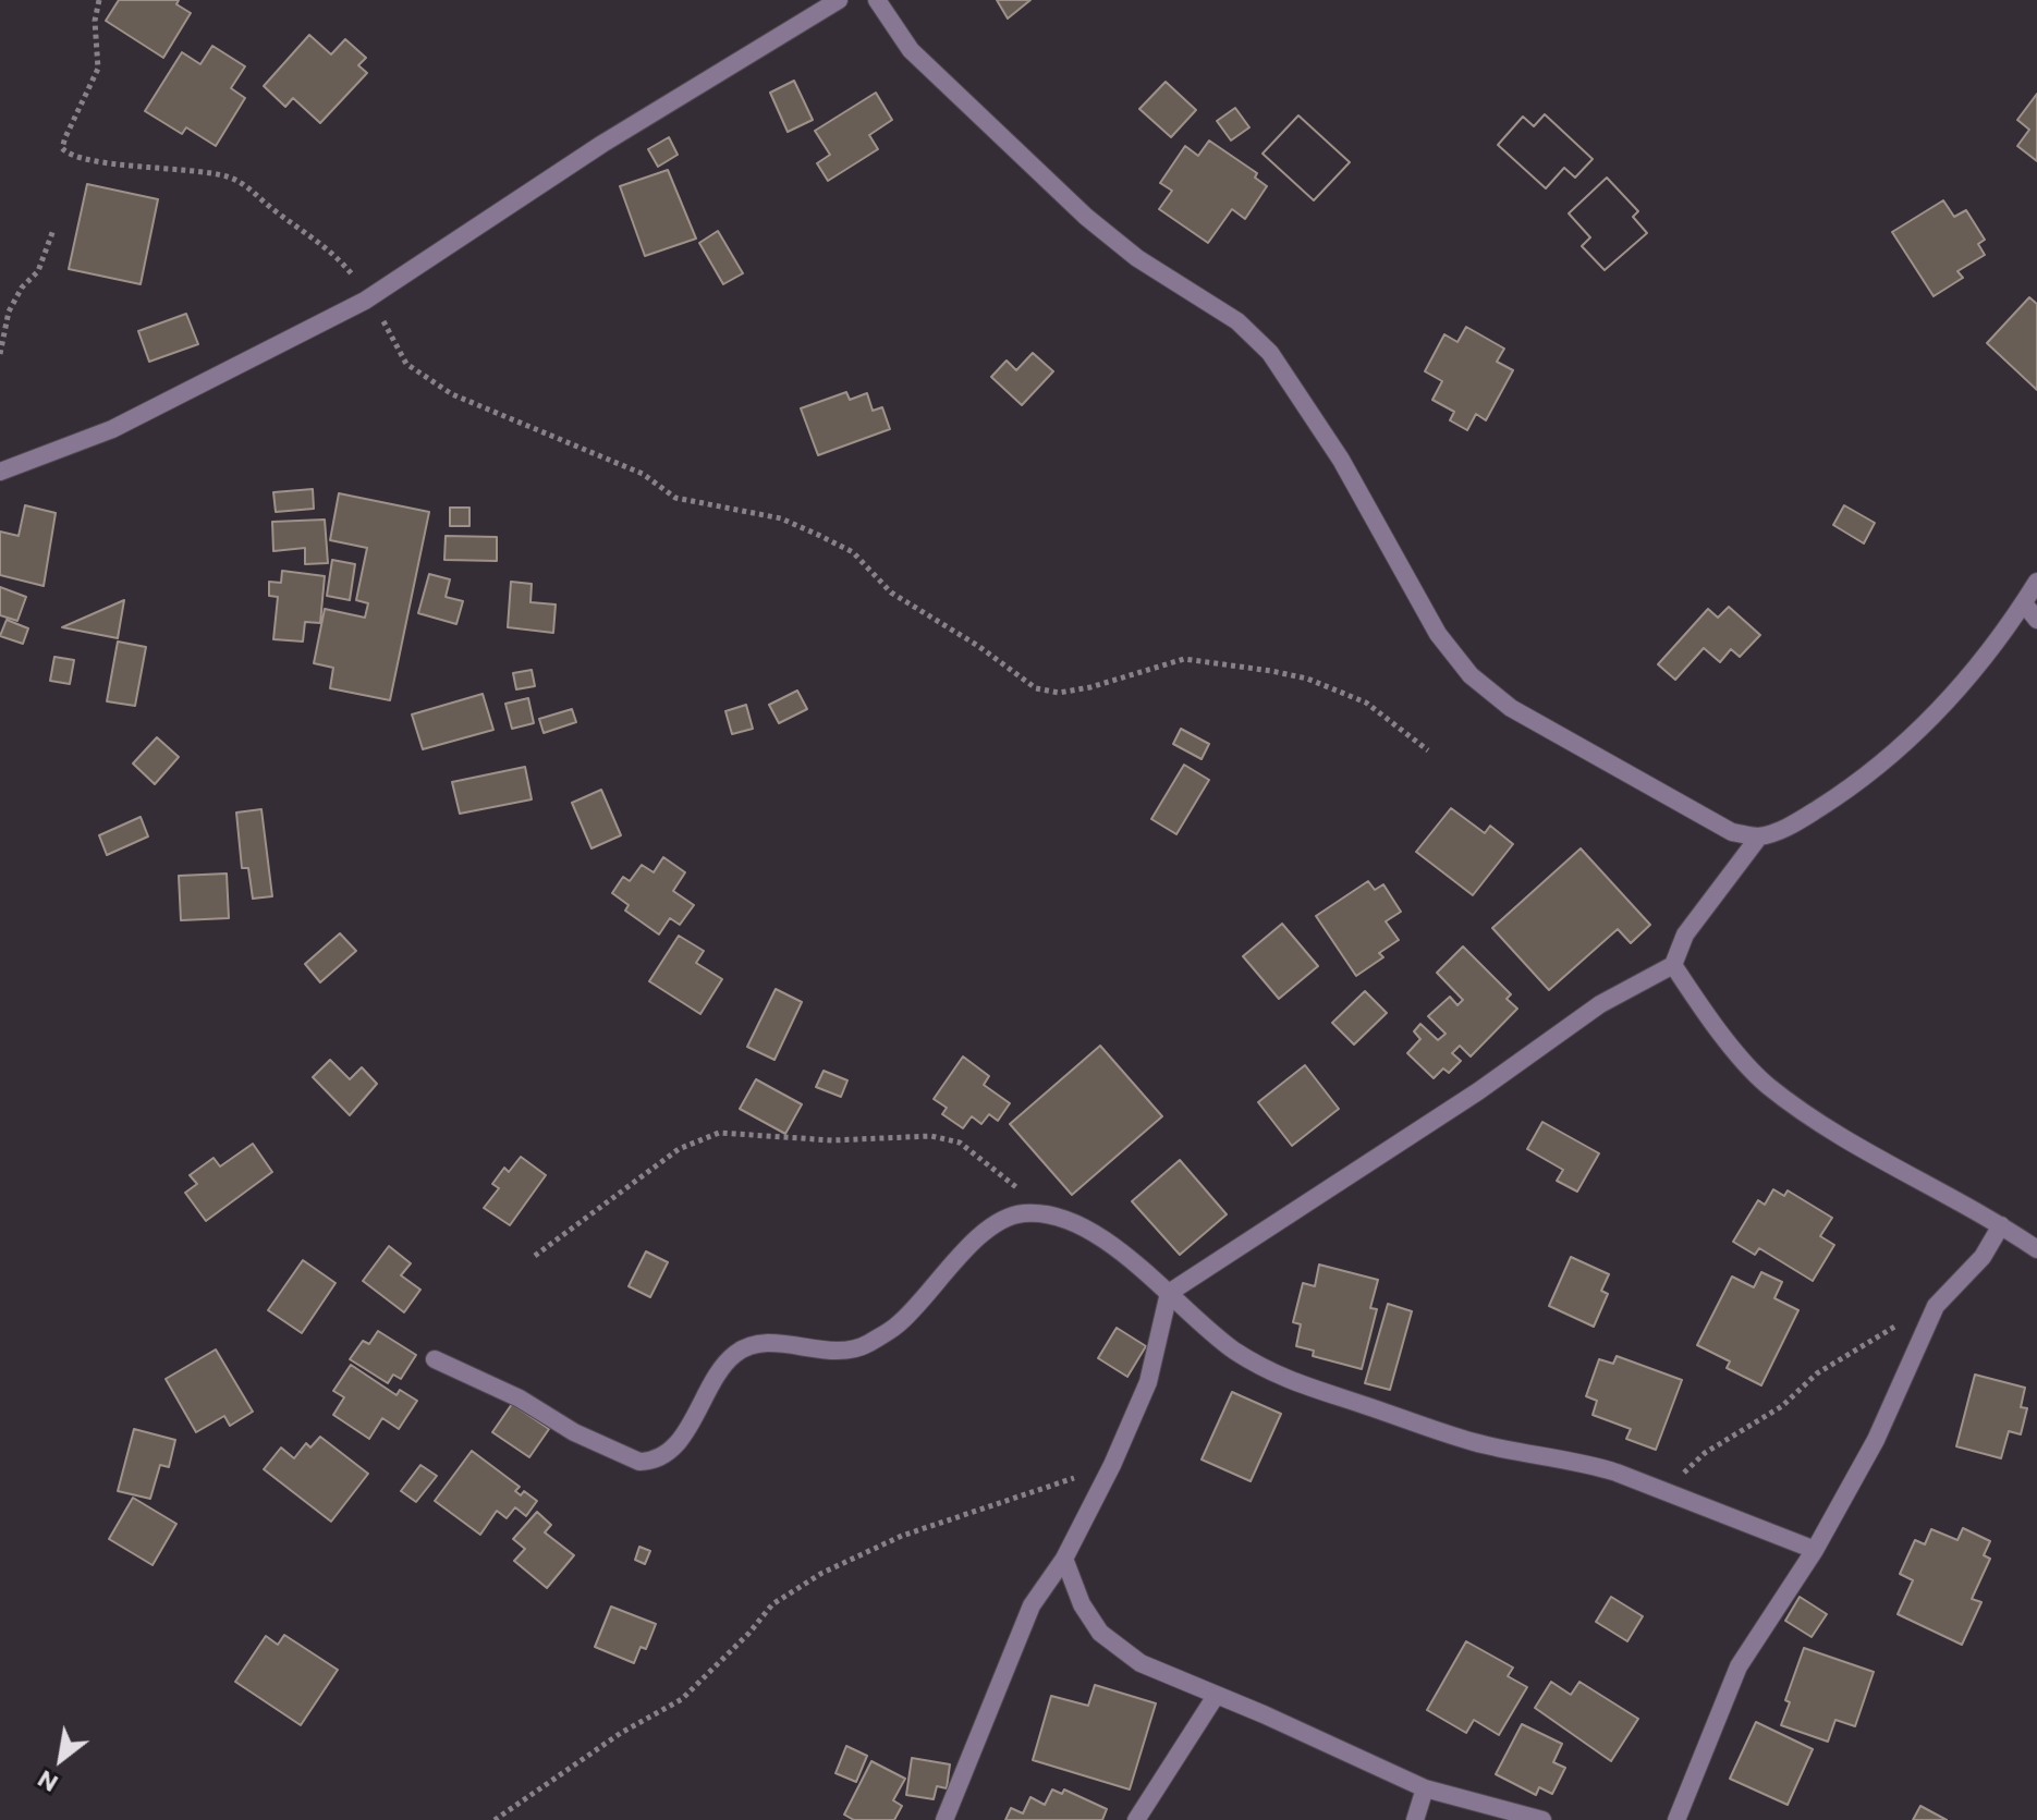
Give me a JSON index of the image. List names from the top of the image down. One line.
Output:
{"north":"bottom left"}
